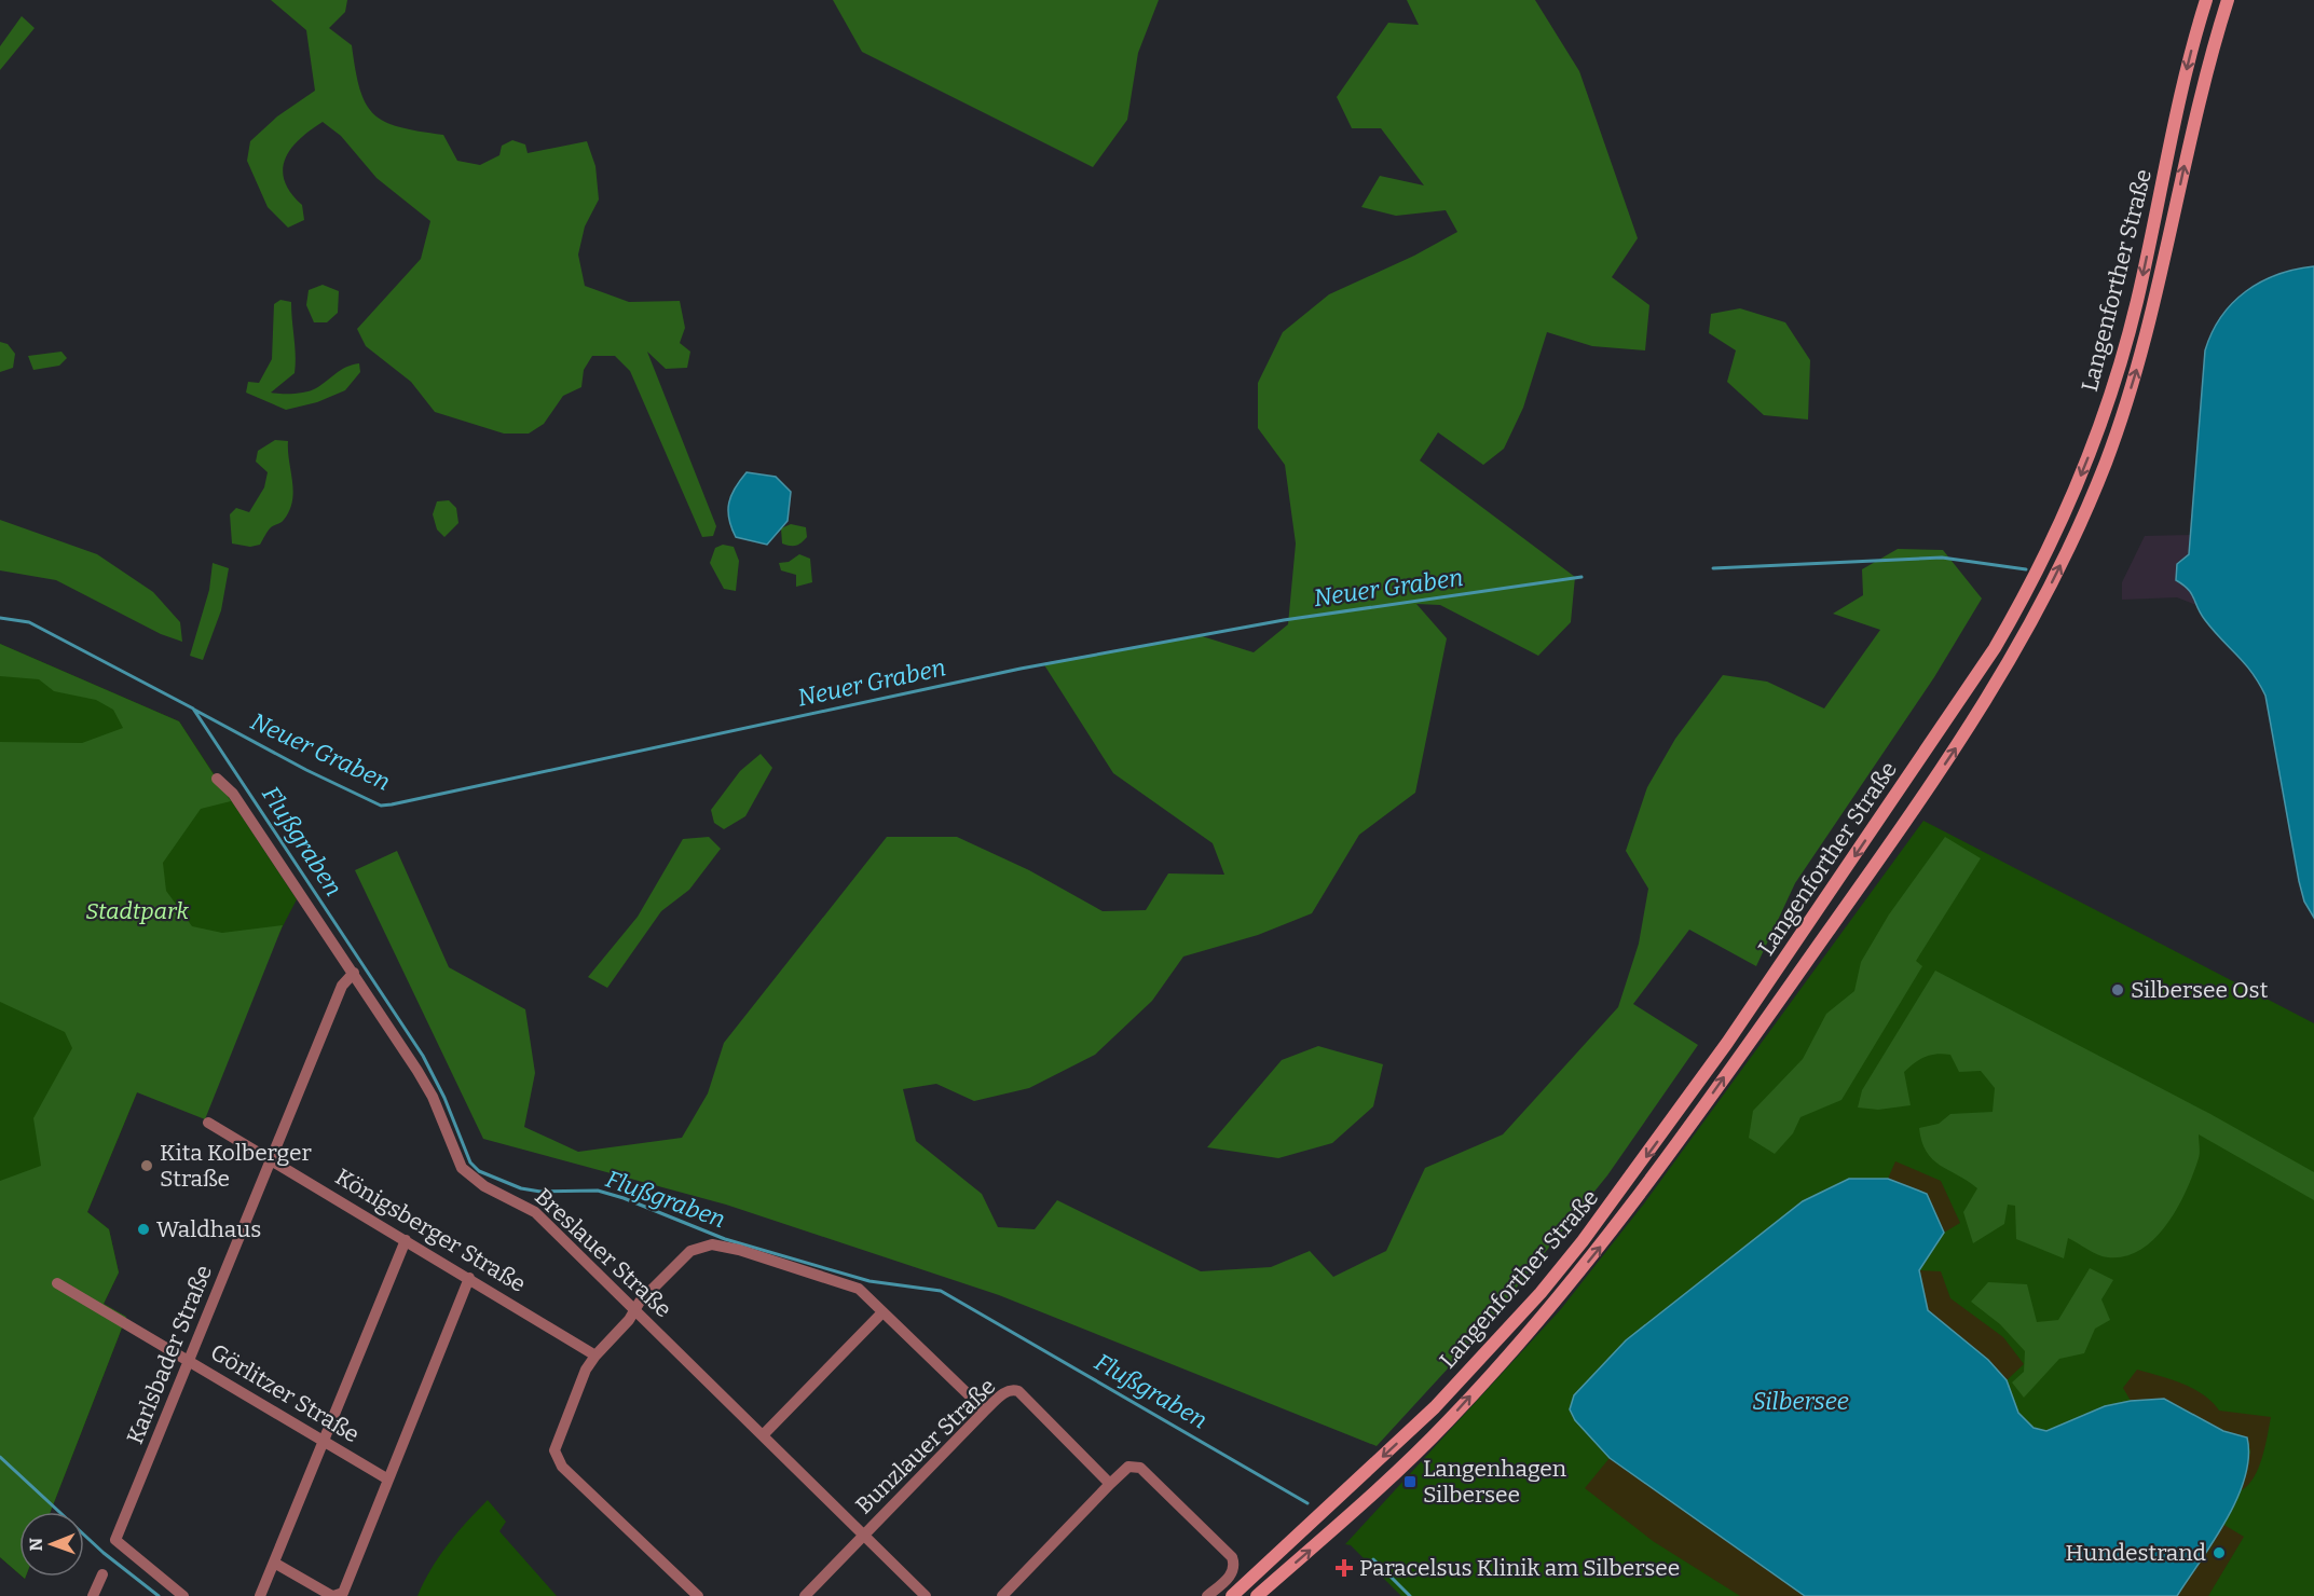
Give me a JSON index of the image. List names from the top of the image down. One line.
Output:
{"streets":{"main road":["Langenforther Straße"],"street":["Königsberger Straße","Breslauer Straße","Karlsbader Straße","Görlitzer Straße","Bunzlauer Straße"]},"crossings":[["Königsberger Straße","Karlsbader Straße"],["Breslauer Straße","Karlsbader Straße"],["Breslauer Straße","Bunzlauer Straße"],["Karlsbader Straße","Görlitzer Straße"]],"water":["Neuer Graben","Flußgraben","Silbersee"],"parks":["Stadtpark"],"places":{"other":["Silbersee Ost","Kita Kolberger Straße","Waldhaus","Hundestrand"],"transit":["Langenhagen Silbersee"],"health":["Paracelsus Klinik am Silbersee"]},"north":"left"}
